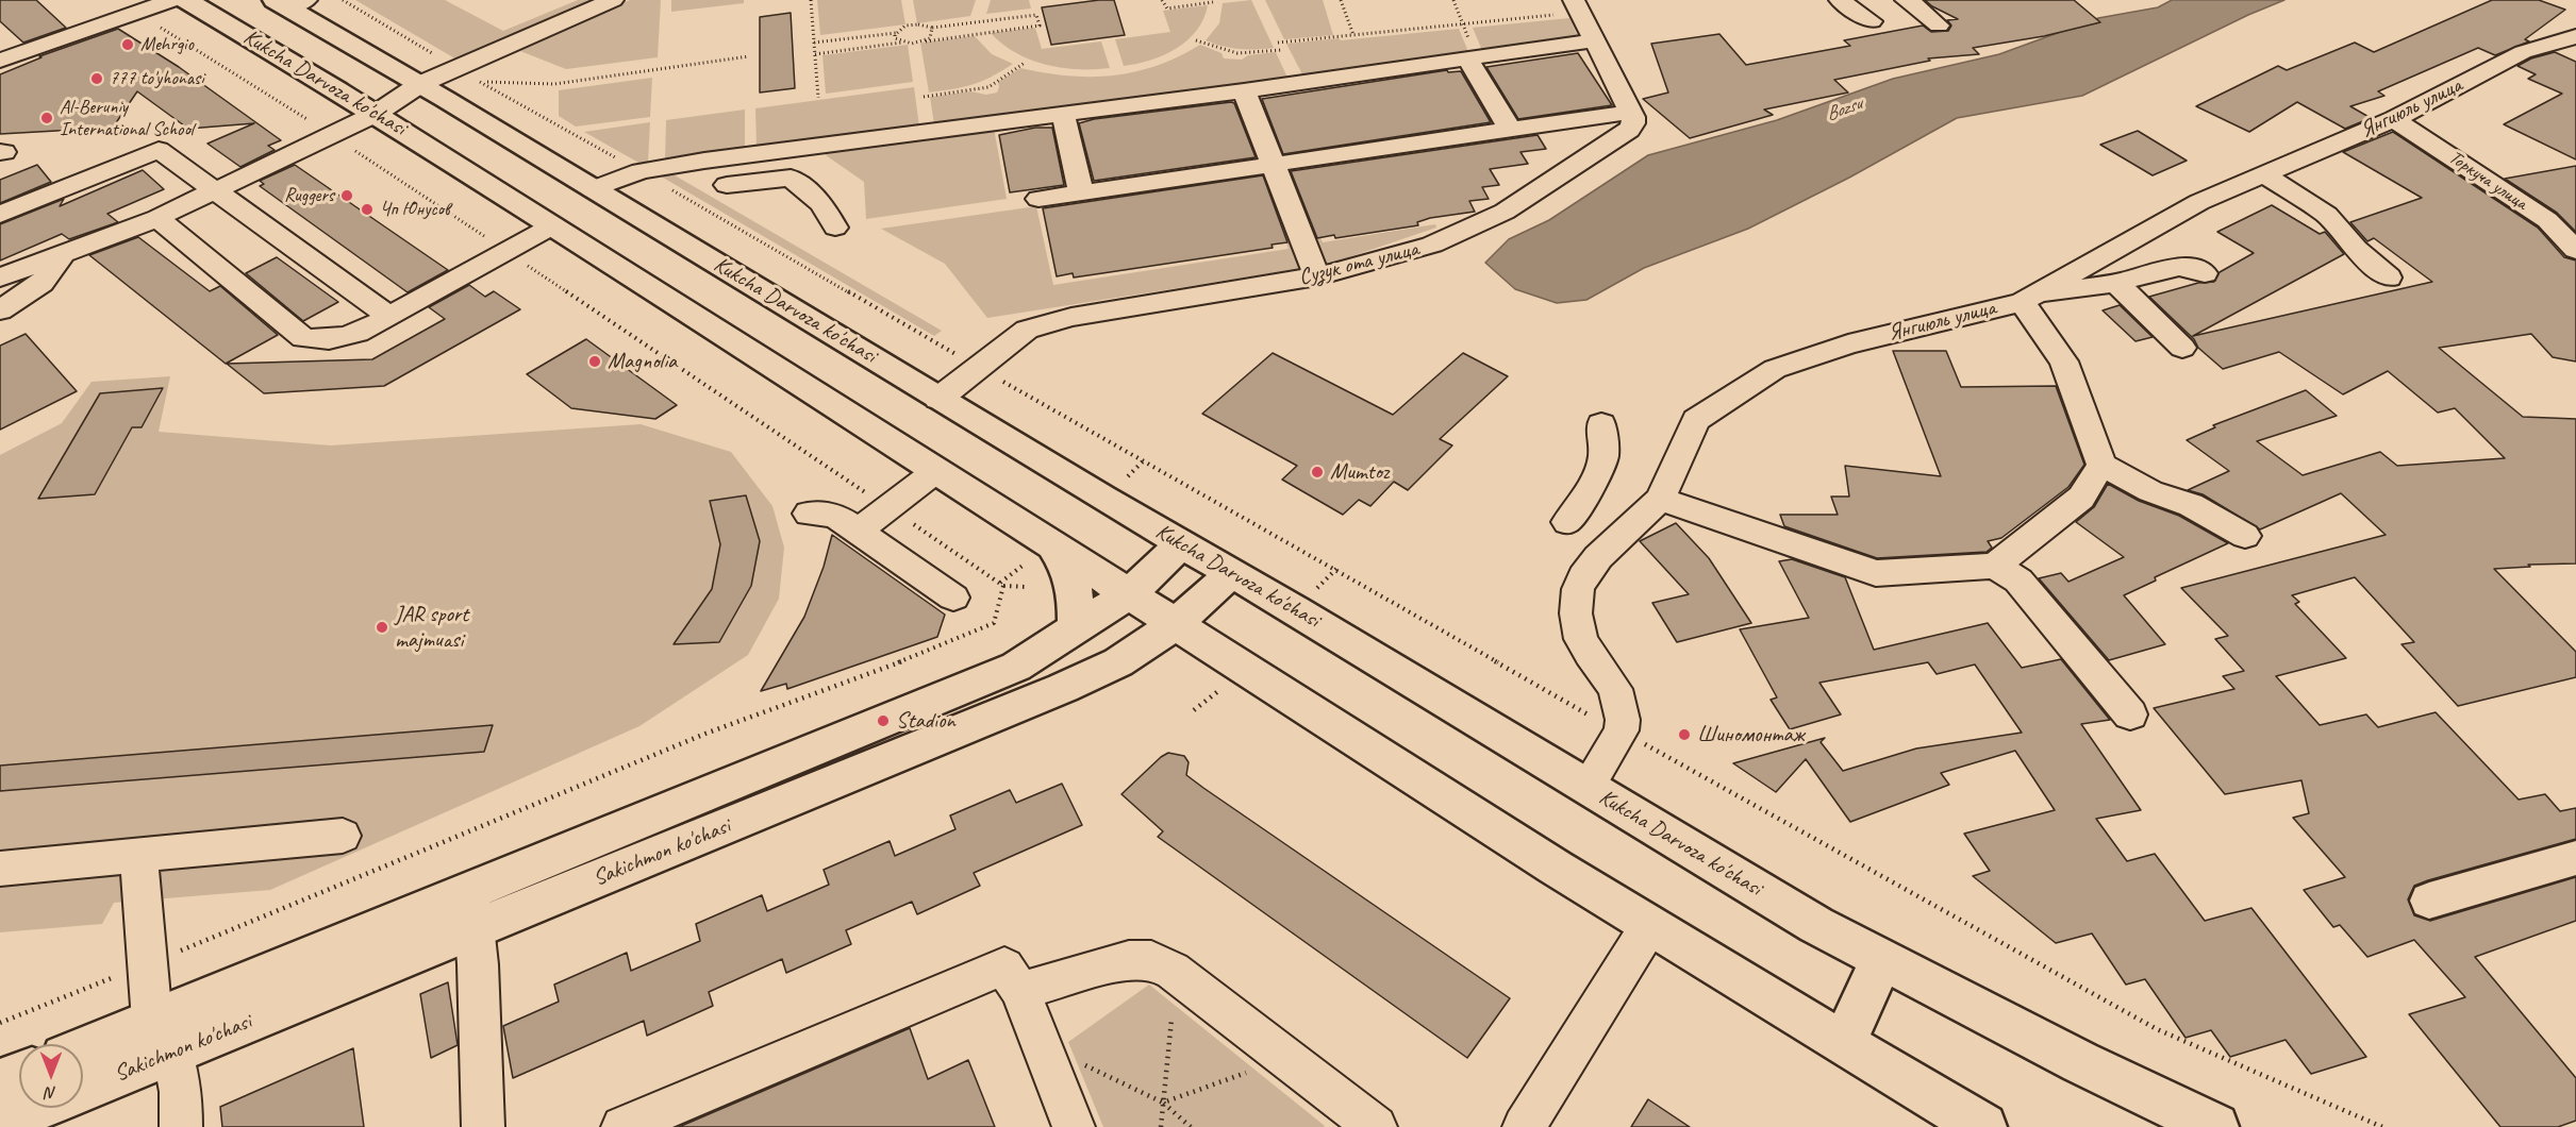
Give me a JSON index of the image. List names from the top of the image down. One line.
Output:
{"streets":{"main road":["Kukcha Darvoza ko'chasi","Sakichmon ko'chasi"],"street":["Янгиюль улица","Торкуча улица","Сузук ота улица"]},"crossings":[["Kukcha Darvoza ko'chasi","Сузук ота улица"],["Kukcha Darvoza ko'chasi","Sakichmon ko'chasi"],["Янгиюль улица","Торкуча улица"]],"water":["Bozsu"],"places":["Mehrgio","777 to'yhonasi","Al-Beruniy International School","Ruggers","Чп Юнусов","Magnolia","Mumtoz","JAR sport majmuasi","Stadion","Шиномонтаж"],"north":"bottom"}
